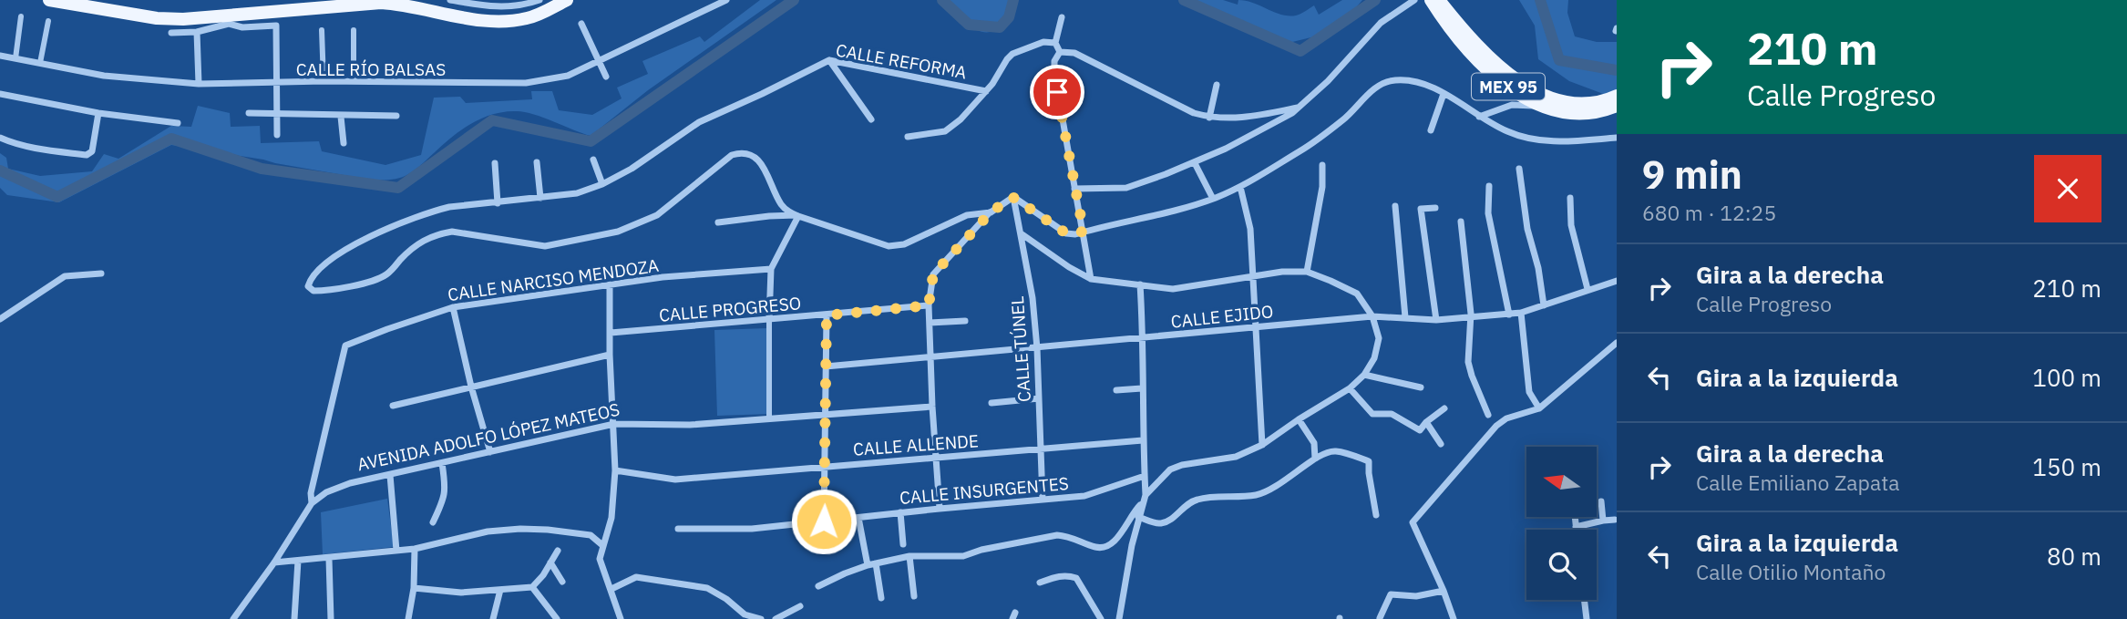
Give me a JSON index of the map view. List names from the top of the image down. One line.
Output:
{"streets":{"main road":["MEX 95"],"street":["CALLE REFORMA","CALLE RÍO BALSAS","CALLE NARCISO MENDOZA","CALLE PROGRESO","CALLE EJIDO","CALLE TÚNEL","AVENIDA ADOLFO LÓPEZ MATEOS","CALLE ALLENDE","CALLE INSURGENTES"]},"crossings":[["CALLE NARCISO MENDOZA","AVENIDA ADOLFO LÓPEZ MATEOS"],["CALLE EJIDO","CALLE TÚNEL"],["CALLE TÚNEL","CALLE ALLENDE"],["CALLE TÚNEL","CALLE INSURGENTES"]],"north":"left","page":{"turn":["210 m","Calle Progreso"],"heading":["9 min","680 m · 12:25"],"list":[{"name":"Gira a la derecha","note":"Calle Progreso","value":"210 m"},{"name":"Gira a la izquierda","value":"100 m"},{"name":"Gira a la derecha","note":"Calle Emiliano Zapata","value":"150 m"},{"name":"Gira a la izquierda","note":"Calle Otilio Montaño","value":"80 m"}]}}
